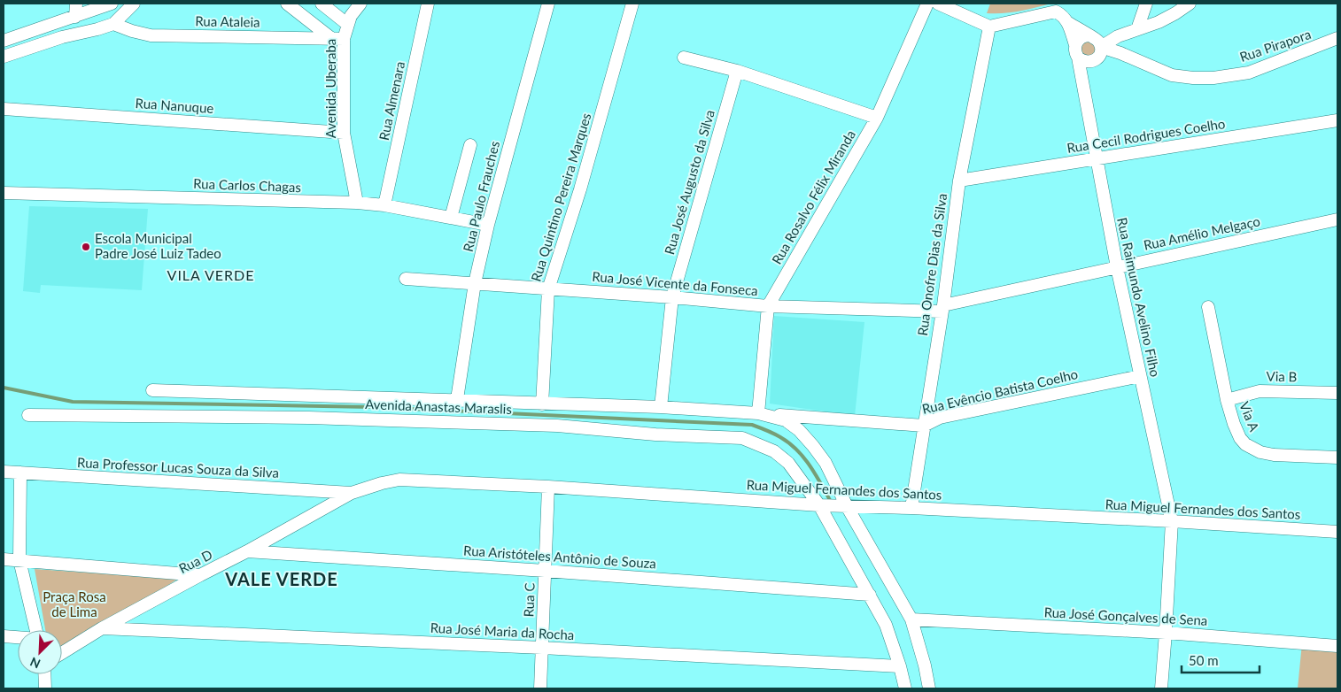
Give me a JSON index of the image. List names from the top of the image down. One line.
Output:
{"streets":{"street":["Rua Ataleia","Rua Pirapora","Avenida Uberaba","Rua Almenara","Rua Nanuque","Rua Cecil Rodrigues Coelho","Rua José Augusto da Silva","Rua Carlos Chagas","Rua Paulo Frauches","Rua Quintino Pereira Marques","Rua Rosalvo Félix Miranda","Rua Amélio Melgaço","Rua Onofre Dias da Silva","Rua José Vicente da Fonseca","Rua Raimundo Avelino Filho","Via B","Rua Evêncio Batista Coelho","Avenida Anastas Maraslis","Via A","Rua Professor Lucas Souza da Silva","Rua Miguel Fernandes dos Santos","Rua Aristóteles Antônio de Souza","Rua D","Rua C","Rua José Gonçalves de Sena","Rua José Maria da Rocha"]},"crossings":[["Rua Ataleia","Avenida Uberaba"],["Rua Pirapora","Rua Raimundo Avelino Filho"],["Avenida Uberaba","Rua Nanuque"],["Avenida Uberaba","Rua Carlos Chagas"],["Rua Almenara","Rua Carlos Chagas"],["Rua Cecil Rodrigues Coelho","Rua Onofre Dias da Silva"],["Rua Cecil Rodrigues Coelho","Rua Raimundo Avelino Filho"],["Rua José Augusto da Silva","Rua José Vicente da Fonseca"],["Rua José Augusto da Silva","Avenida Anastas Maraslis"],["Rua Carlos Chagas","Rua Paulo Frauches"],["Rua Paulo Frauches","Rua José Vicente da Fonseca"],["Rua Paulo Frauches","Avenida Anastas Maraslis"],["Rua Quintino Pereira Marques","Rua José Vicente da Fonseca"],["Rua Quintino Pereira Marques","Avenida Anastas Maraslis"],["Rua Rosalvo Félix Miranda","Rua José Vicente da Fonseca"],["Rua Rosalvo Félix Miranda","Rua Evêncio Batista Coelho"],["Rua Rosalvo Félix Miranda","Avenida Anastas Maraslis"],["Rua Amélio Melgaço","Rua Onofre Dias da Silva"],["Rua Amélio Melgaço","Rua José Vicente da Fonseca"],["Rua Amélio Melgaço","Rua Raimundo Avelino Filho"],["Rua Onofre Dias da Silva","Rua José Vicente da Fonseca"],["Rua Onofre Dias da Silva","Rua Evêncio Batista Coelho"],["Rua Onofre Dias da Silva","Rua Miguel Fernandes dos Santos"],["Rua Raimundo Avelino Filho","Rua Evêncio Batista Coelho"],["Rua Raimundo Avelino Filho","Rua Miguel Fernandes dos Santos"],["Rua Raimundo Avelino Filho","Rua José Gonçalves de Sena"],["Via B","Via A"],["Rua Evêncio Batista Coelho","Avenida Anastas Maraslis"],["Avenida Anastas Maraslis","Rua Miguel Fernandes dos Santos"],["Avenida Anastas Maraslis","Rua Aristóteles Antônio de Souza"],["Avenida Anastas Maraslis","Rua José Gonçalves de Sena"],["Avenida Anastas Maraslis","Rua José Maria da Rocha"],["Rua Professor Lucas Souza da Silva","Rua Miguel Fernandes dos Santos"],["Rua Professor Lucas Souza da Silva","Rua D"],["Rua Miguel Fernandes dos Santos","Rua D"],["Rua Miguel Fernandes dos Santos","Rua C"],["Rua Aristóteles Antônio de Souza","Rua D"],["Rua Aristóteles Antônio de Souza","Rua C"],["Rua D","Rua José Maria da Rocha"],["Rua C","Rua José Maria da Rocha"]],"districts":["VILA VERDE","VALE VERDE"],"parks":["Praça Rosa de Lima"],"places":["Escola Municipal Padre José Luiz Tadeo"],"scale_bar":"50 m","north":"bottom left"}
